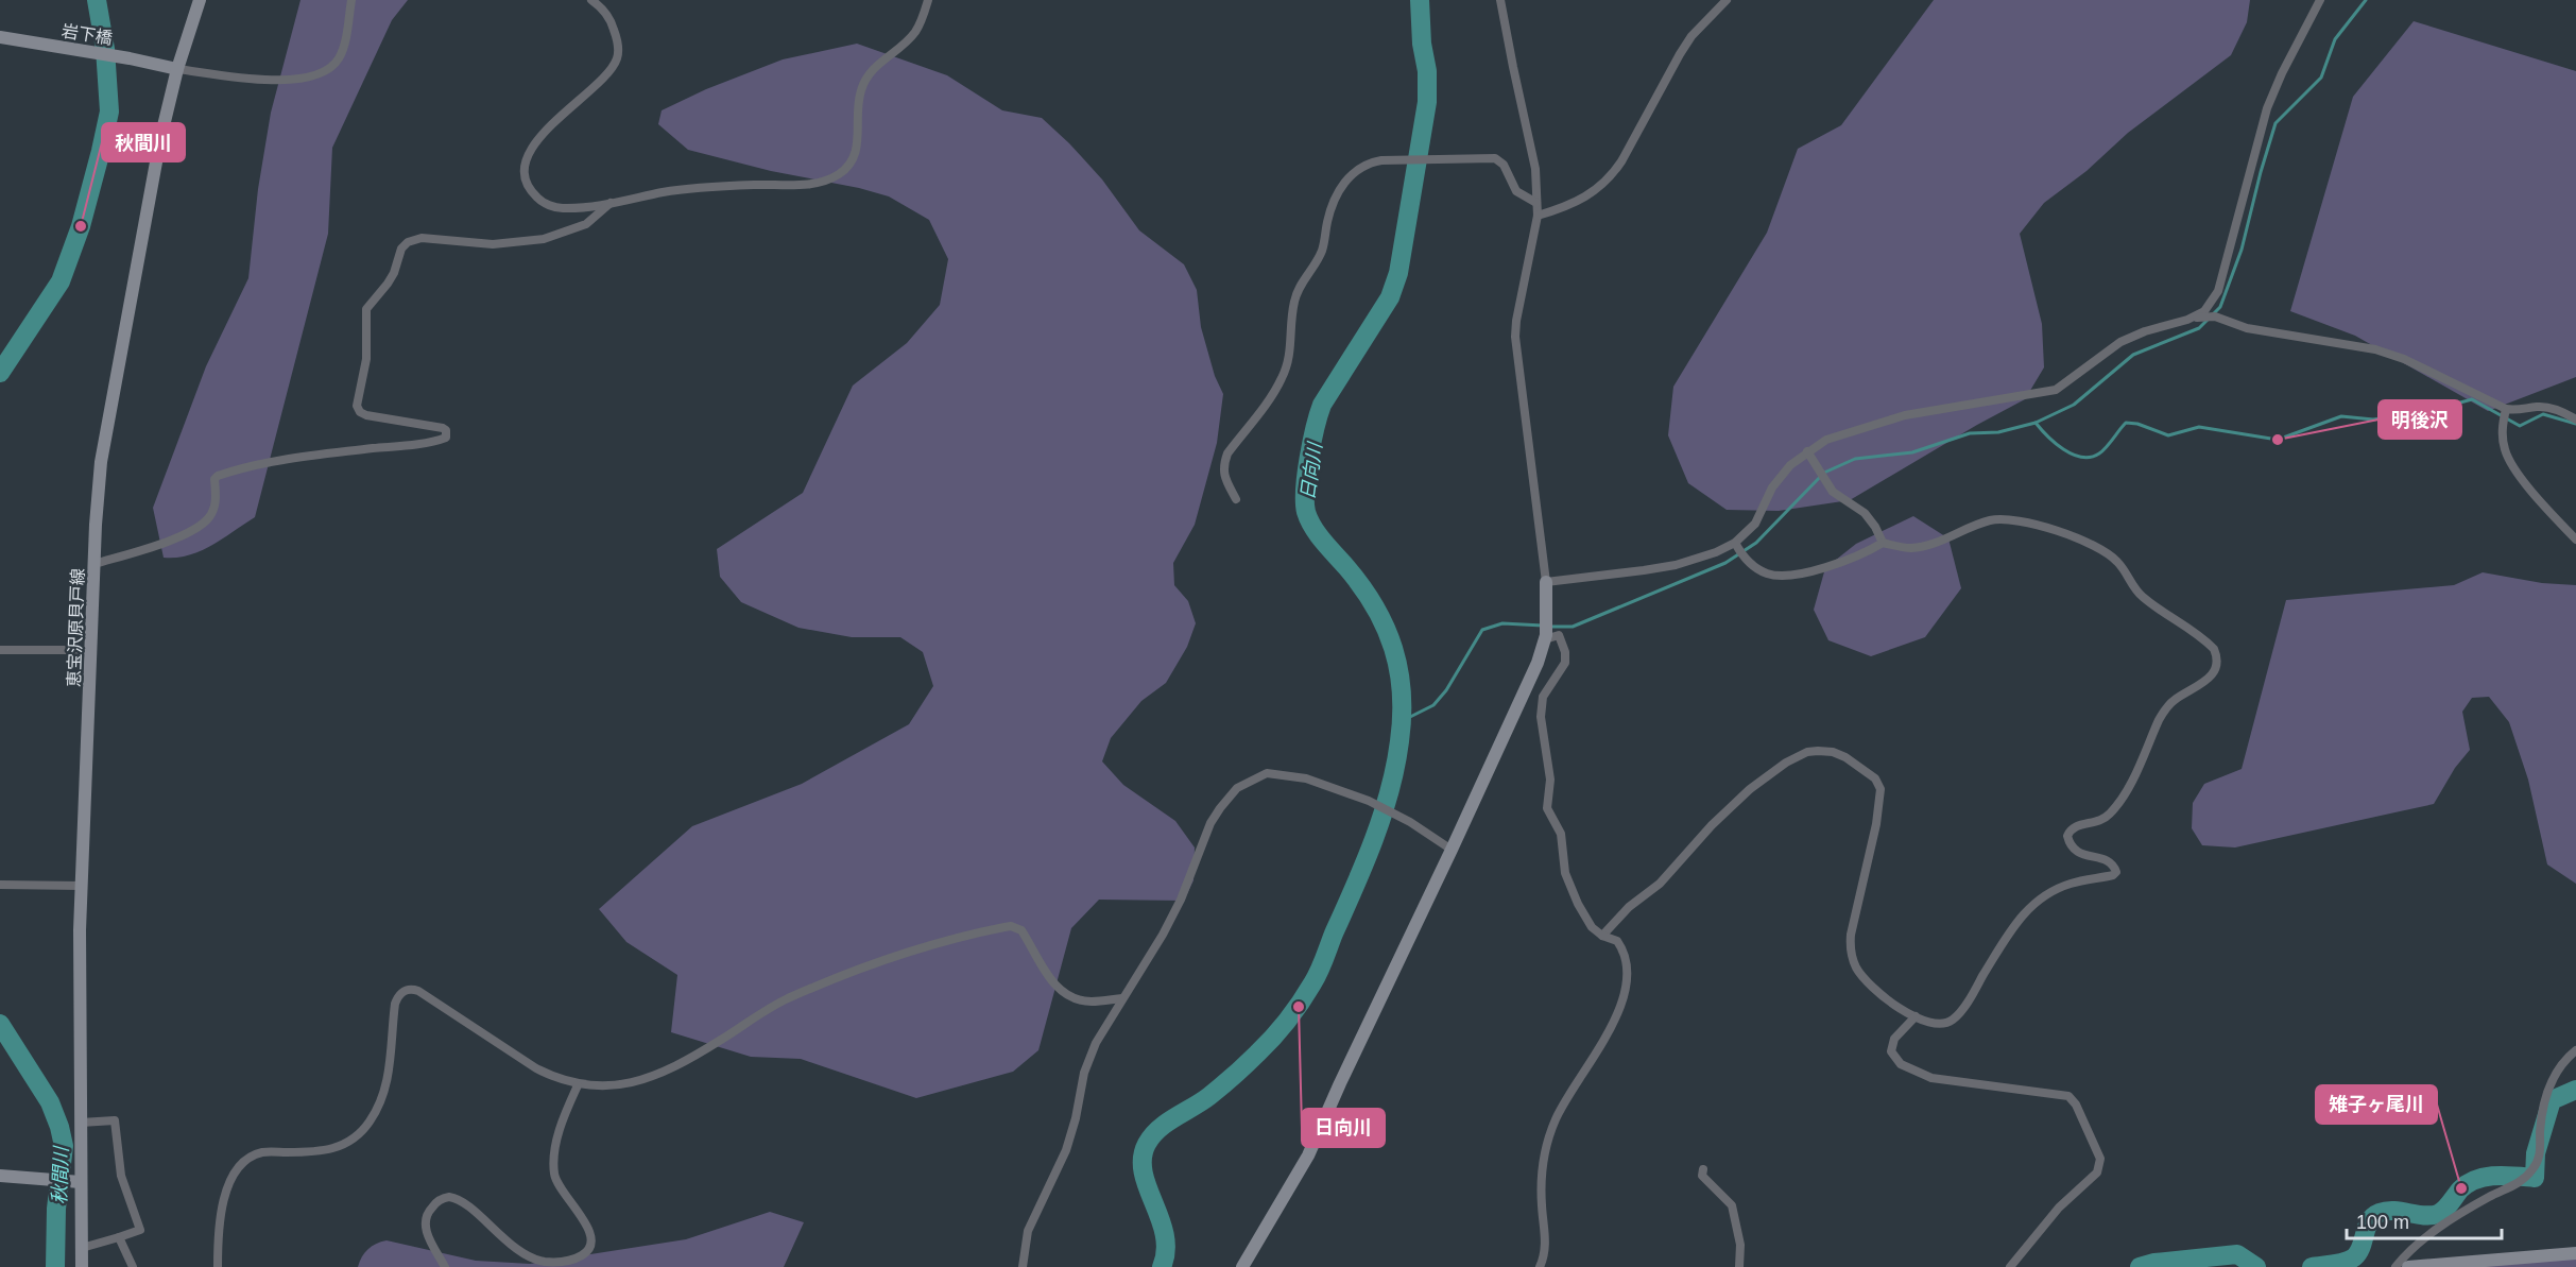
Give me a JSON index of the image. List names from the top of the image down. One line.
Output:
{"streets":{"main road":["岩下橋","恵宝沢原貝戸線"]},"crossings":[["岩下橋","恵宝沢原貝戸線"]],"water":["日向川","秋間川"],"places":["秋間川","明後沢","日向川","雉子ヶ尾川"],"scale_bar":"100 m"}
